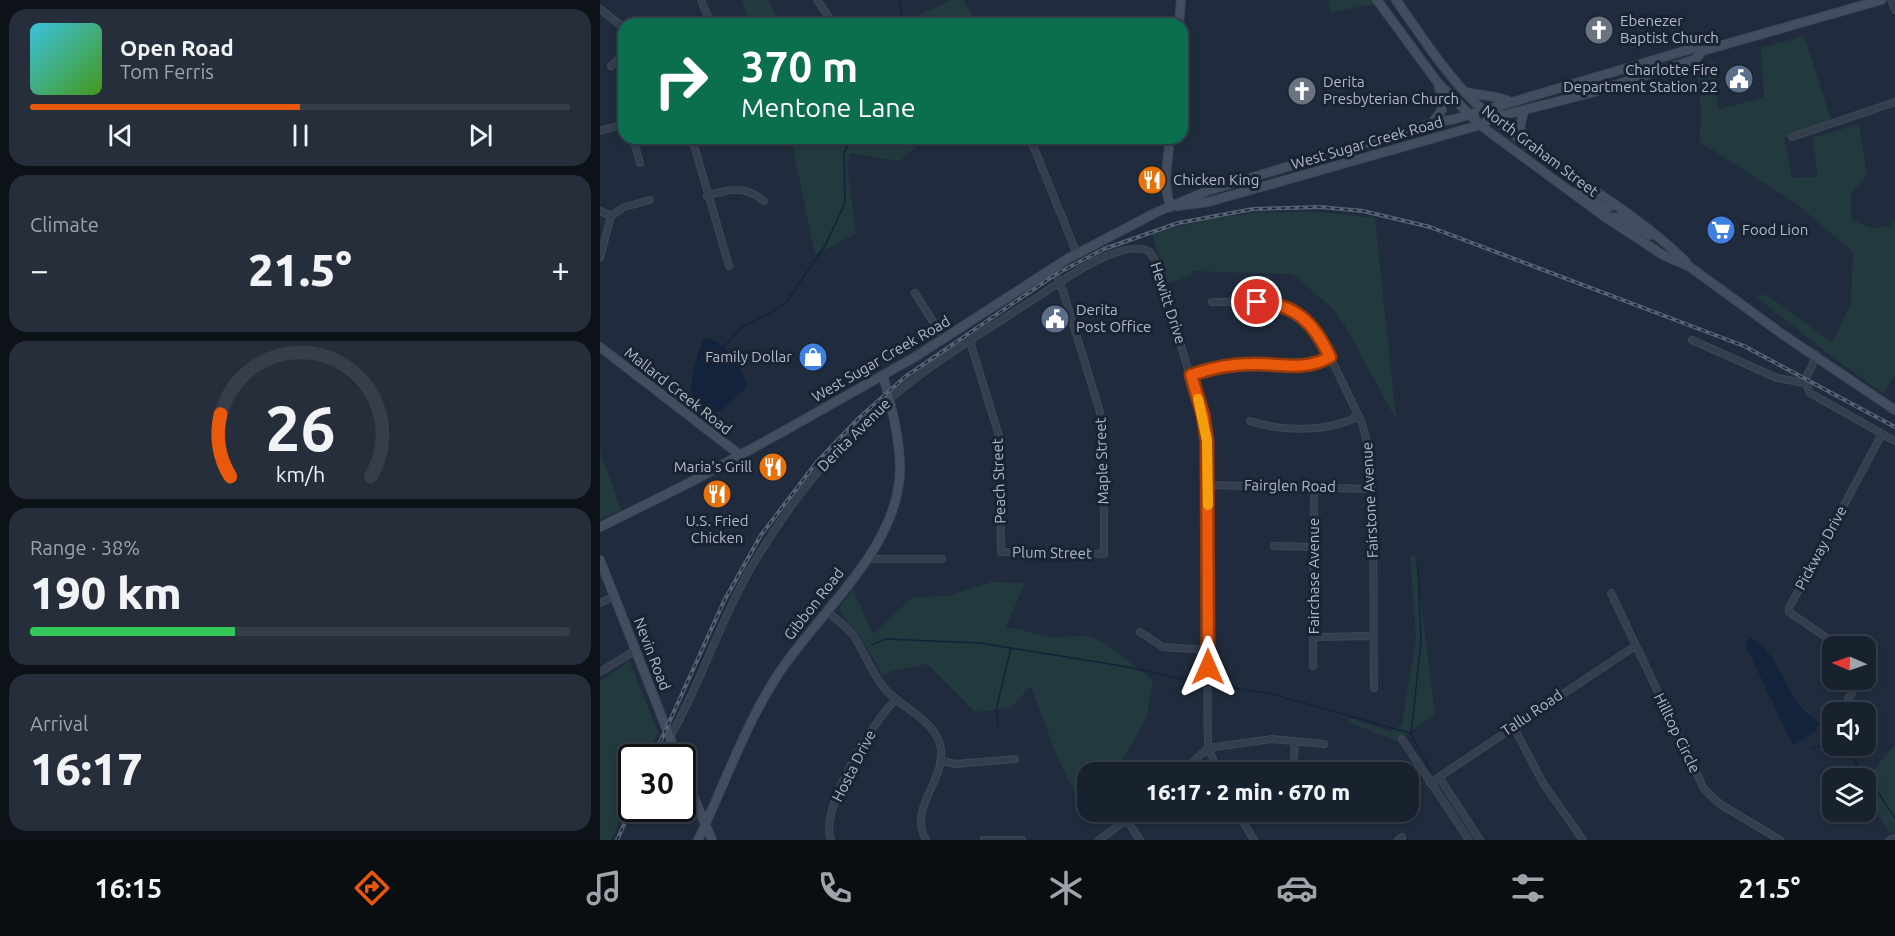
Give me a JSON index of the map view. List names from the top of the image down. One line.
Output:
{"streets":{"main road":["West Sugar Creek Road","North Graham Street","Mallard Creek Road","Gibbon Road","Nevin Road"],"street":["Hewitt Drive","Derita Avenue","Maple Street","Peach Street","Fairglen Road","Fairstone Avenue","Pickway Drive","Plum Street","Fairchase Avenue","Tallu Road","Hilltop Circle","Hosta Drive"]},"crossings":[["West Sugar Creek Road","North Graham Street"],["West Sugar Creek Road","Mallard Creek Road"],["West Sugar Creek Road","Maple Street"],["West Sugar Creek Road","Gibbon Road"],["Hewitt Drive","Derita Avenue"],["Hewitt Drive","Fairglen Road"],["Derita Avenue","Maple Street"],["Derita Avenue","Peach Street"],["Derita Avenue","Gibbon Road"],["Derita Avenue","Nevin Road"],["Maple Street","Plum Street"],["Peach Street","Plum Street"],["Fairglen Road","Fairstone Avenue"],["Fairglen Road","Fairchase Avenue"],["Tallu Road","Hilltop Circle"]],"places":{"church":["Ebenezer Baptist Church","Derita Presbyterian Church"],"public building":["Charlotte Fire Department Station 22","Derita Post Office"],"restaurant":["Chicken King","Maria's Grill","U.S. Fried Chicken"],"supermarket":["Food Lion"],"shop":["Family Dollar"]},"north":"left","page":{"turn":["370 m","Mentone Lane"],"song":["Open Road","Tom Ferris"],"tile":["Climate",["Range · 38%","190 km"],["Arrival","16:17"]],"heat":["−","21.5°","+"],"limit":"30","trip":"16:17 · 2 min · 670 m","tabs":["16:15","21.5°"],"gauge":["26","km/h"]}}
